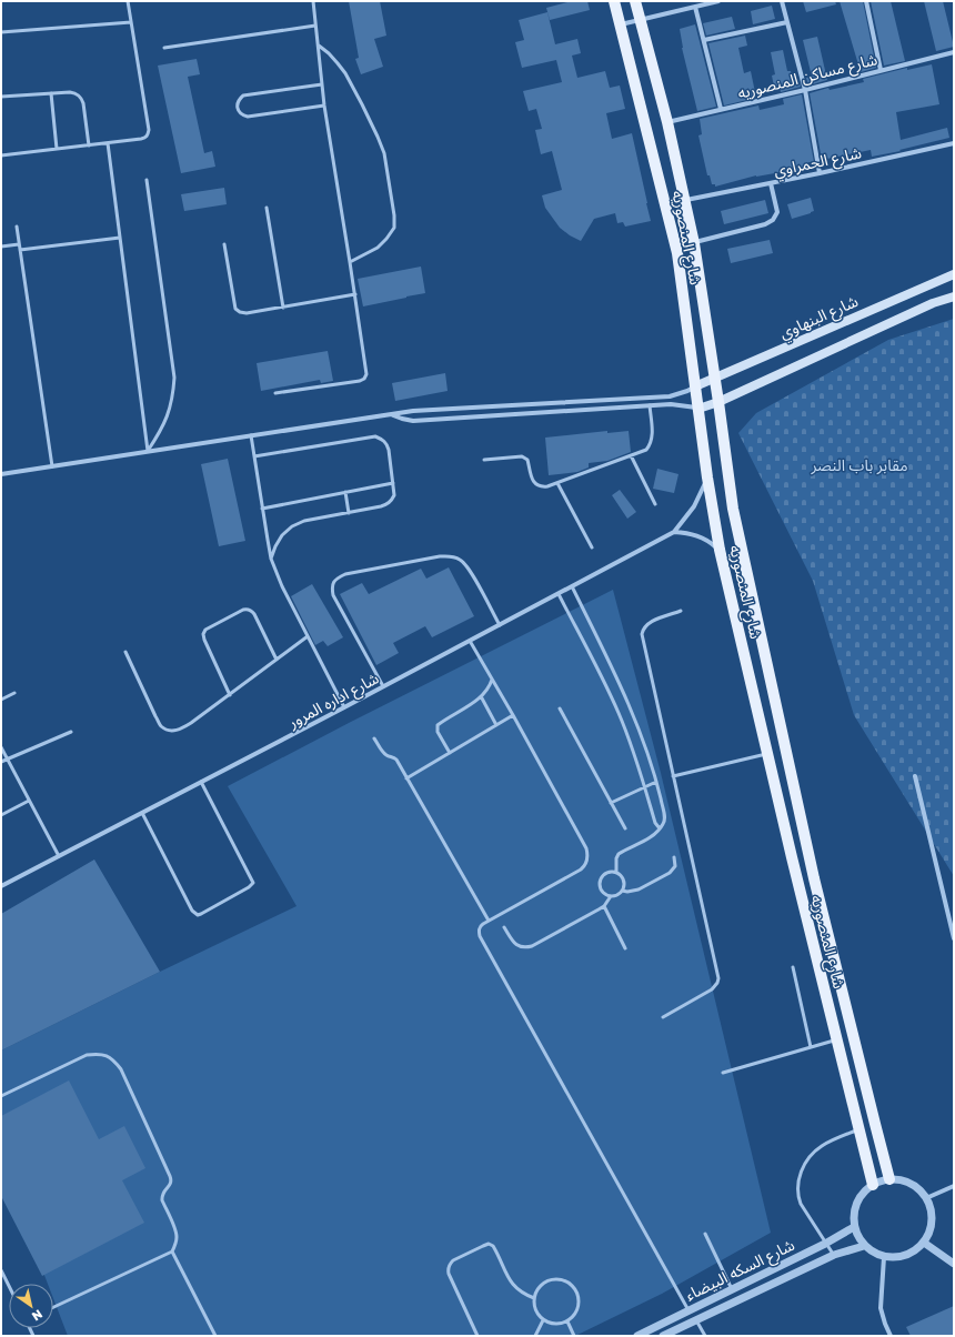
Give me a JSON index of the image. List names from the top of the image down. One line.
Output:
{"streets":{"main road":["شارع المنصوريه","شارع البنهاوي"],"street":["شارع مساكن المنصوريه","شارع الحمراوي","شارع اداره المرور","شارع السكه البيضاء"]},"crossings":[["شارع مساكن المنصوريه","شارع المنصوريه"],["شارع الحمراوي","شارع المنصوريه"],["شارع المنصوريه","شارع البنهاوي"],["شارع المنصوريه","شارع اداره المرور"],["شارع المنصوريه","شارع السكه البيضاء"]],"parks":["مقابر باب النصر"],"north":"bottom right"}
